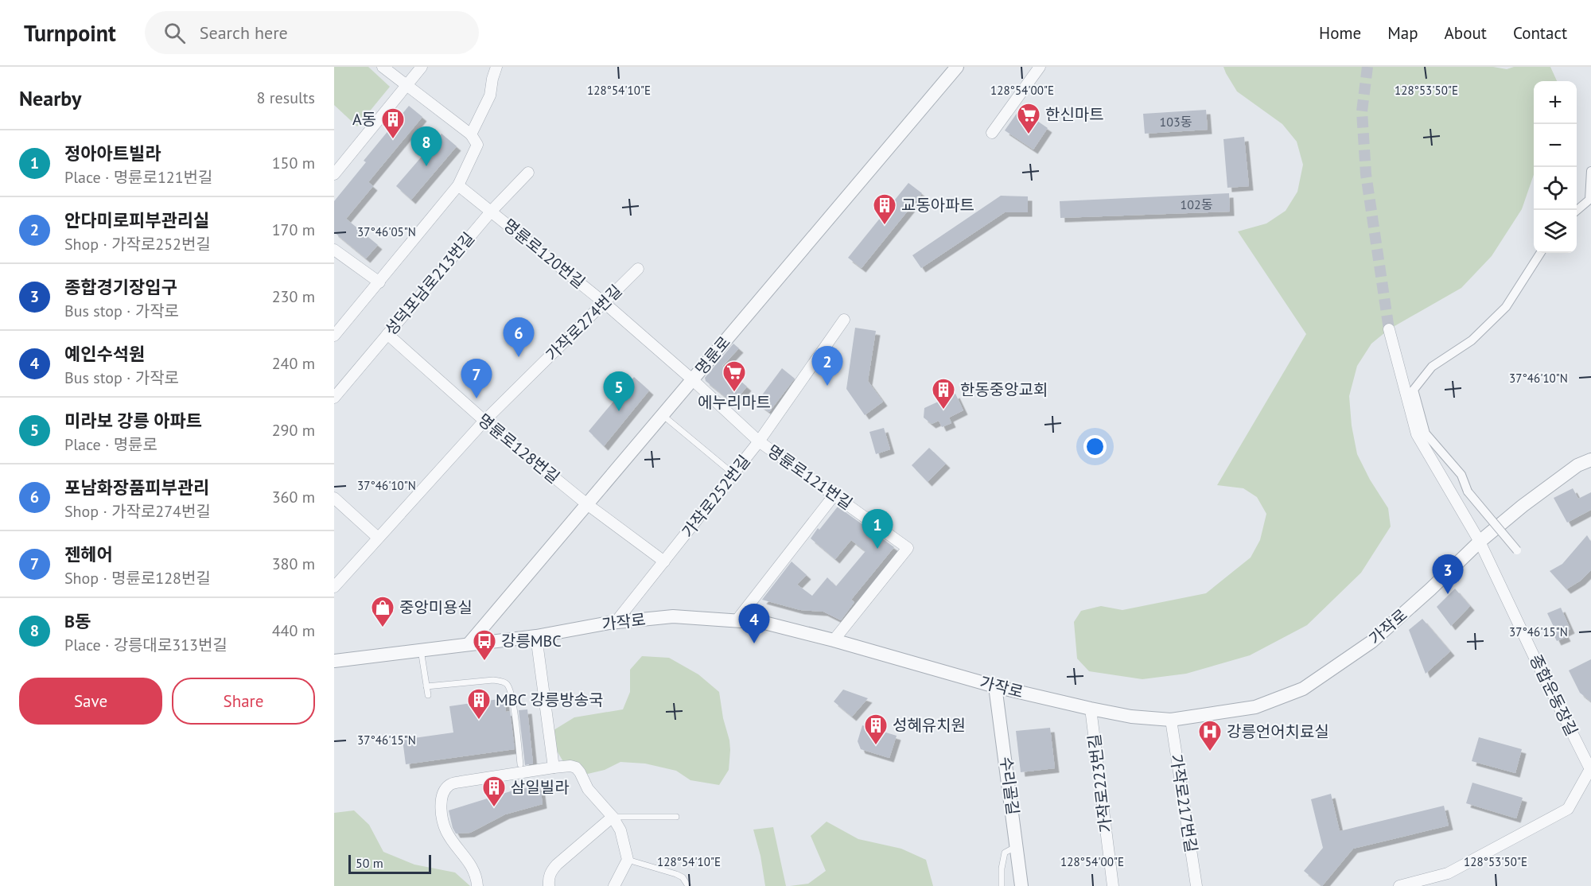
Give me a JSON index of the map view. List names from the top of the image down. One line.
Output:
{"streets":{"street":["명륜로120번길","성덕포남로213번길","가작로274번길","명륜로","명륜로128번길","명륜로121번길","가작로252번길","가작로","종합운동장길","가작로223번길","수리골길","가작로217번길"]},"crossings":[["명륜로120번길","성덕포남로213번길"],["명륜로120번길","가작로274번길"],["명륜로120번길","명륜로"],["명륜로120번길","명륜로121번길"],["성덕포남로213번길","명륜로128번길"],["가작로274번길","명륜로128번길"],["명륜로","명륜로128번길"],["명륜로","명륜로121번길"],["명륜로","가작로"],["명륜로128번길","가작로252번길"],["명륜로121번길","가작로252번길"],["명륜로121번길","가작로"],["가작로252번길","가작로"],["가작로","종합운동장길"],["가작로","가작로223번길"],["가작로","수리골길"],["가작로","가작로217번길"]],"places":{"supermarket":["한신마트","에누리마트"],"building":["A동","교동아파트","한동중앙교회","MBC 강릉방송국","성혜유치원","삼일빌라"],"shop":["중앙미용실"],"bus stop":["강릉MBC"],"hospital":["강릉언어치료실"]},"house_numbers":["103동","102동"],"scale_bar":"50 m","page":{"header":"Turnpoint","search":"Search here","nav":["Home","Map","About","Contact"],"heading":["Nearby","8 results"],"map_buttons":["+","−"],"pins":["8","6","2","7","5","1","3","4"],"list":[{"mark":"1","name":"정아아트빌라","note":"Place · 명륜로121번길","value":"150 m"},{"mark":"2","name":"안다미로피부관리실","note":"Shop · 가작로252번길","value":"170 m"},{"mark":"3","name":"종합경기장입구","note":"Bus stop · 가작로","value":"230 m"},{"mark":"4","name":"예인수석원","note":"Bus stop · 가작로","value":"240 m"},{"mark":"5","name":"미라보 강릉 아파트","note":"Place · 명륜로","value":"290 m"},{"mark":"6","name":"포남화장품피부관리","note":"Shop · 가작로274번길","value":"360 m"},{"mark":"7","name":"젠헤어","note":"Shop · 명륜로128번길","value":"380 m"},{"mark":"8","name":"B동","note":"Place · 강릉대로313번길","value":"440 m"}],"buttons":["Save","Share"],"scale":"50 m"},"coordinates":["128°54'10\"E","128°54'00\"E","128°53'50\"E","37°46'05\"N","37°46'10\"N","37°46'15\"N"]}
